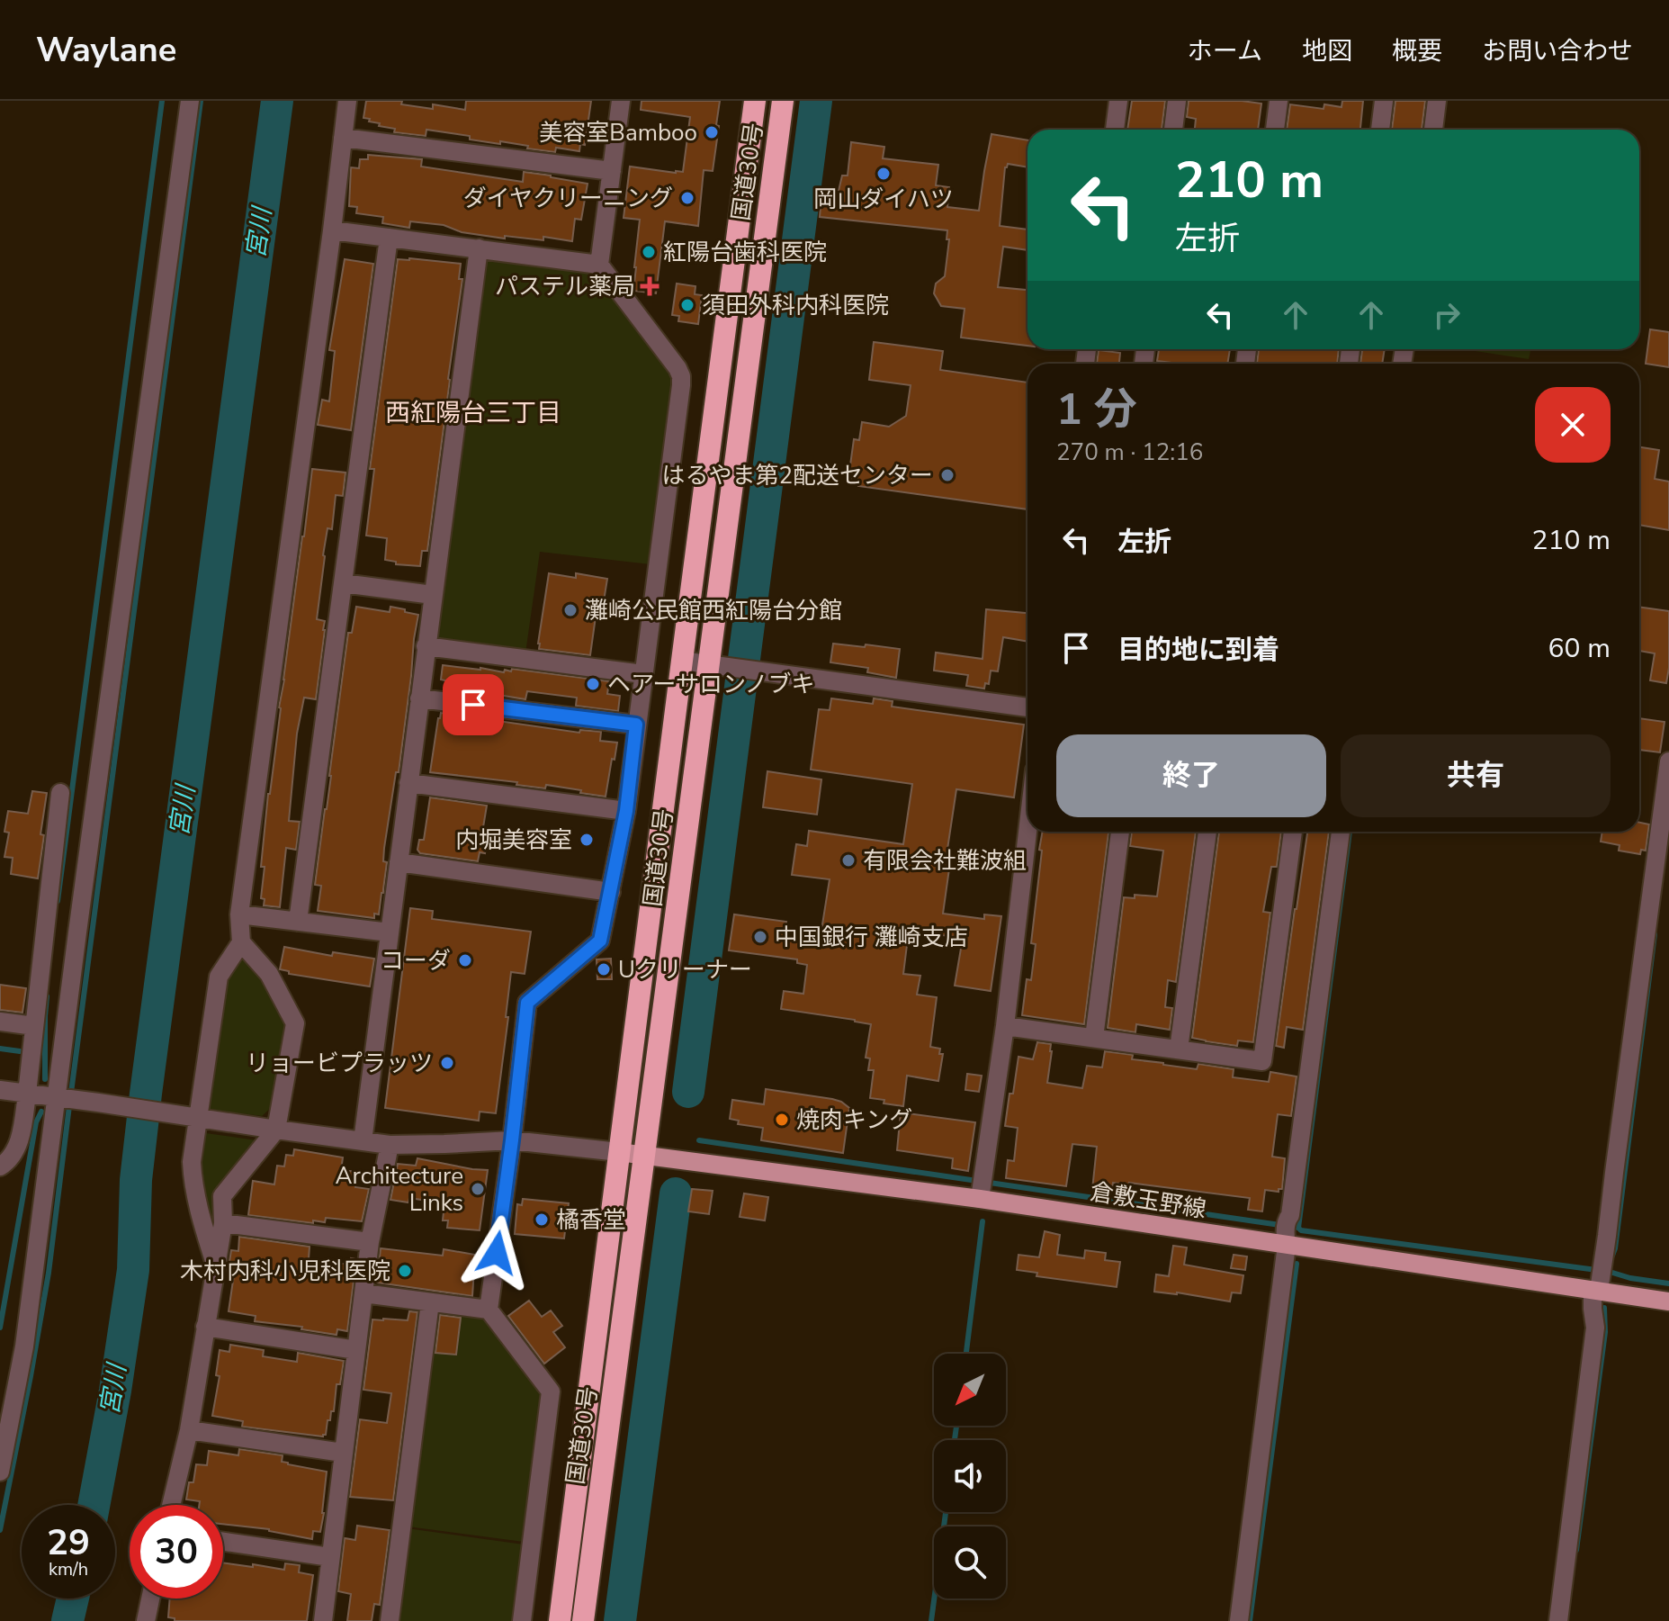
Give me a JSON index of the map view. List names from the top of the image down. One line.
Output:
{"streets":{"highway":["国道30号"],"main road":["倉敷玉野線"]},"crossings":[["国道30号","倉敷玉野線"]],"districts":["西紅陽台三丁目"],"water":["宮川"],"places":{"other":["美容室Bamboo","岡山ダイハツ","ダイヤクリーニング","紅陽台歯科医院","須田外科内科医院","はるやま第2配送センター","灘崎公民館西紅陽台分館","ヘアーサロンノブキ","内堀美容室","有限会社難波組","中国銀行 灘崎支店","コーダ","Uクリーナー","リョービプラッツ","焼肉キング","Architecture Links","橘香堂","木村内科小児科医院"],"health":["パステル薬局"]},"north":"bottom left","page":{"header":"Waylane","nav":["ホーム","地図","概要","お問い合わせ"],"turn":["210 m","左折"],"heading":["1 分","270 m · 12:16"],"list":[{"name":"左折","value":"210 m"},{"name":"目的地に到着","value":"60 m"}],"buttons":["終了","共有"],"speed":"29 km/h","limit":"30"}}
